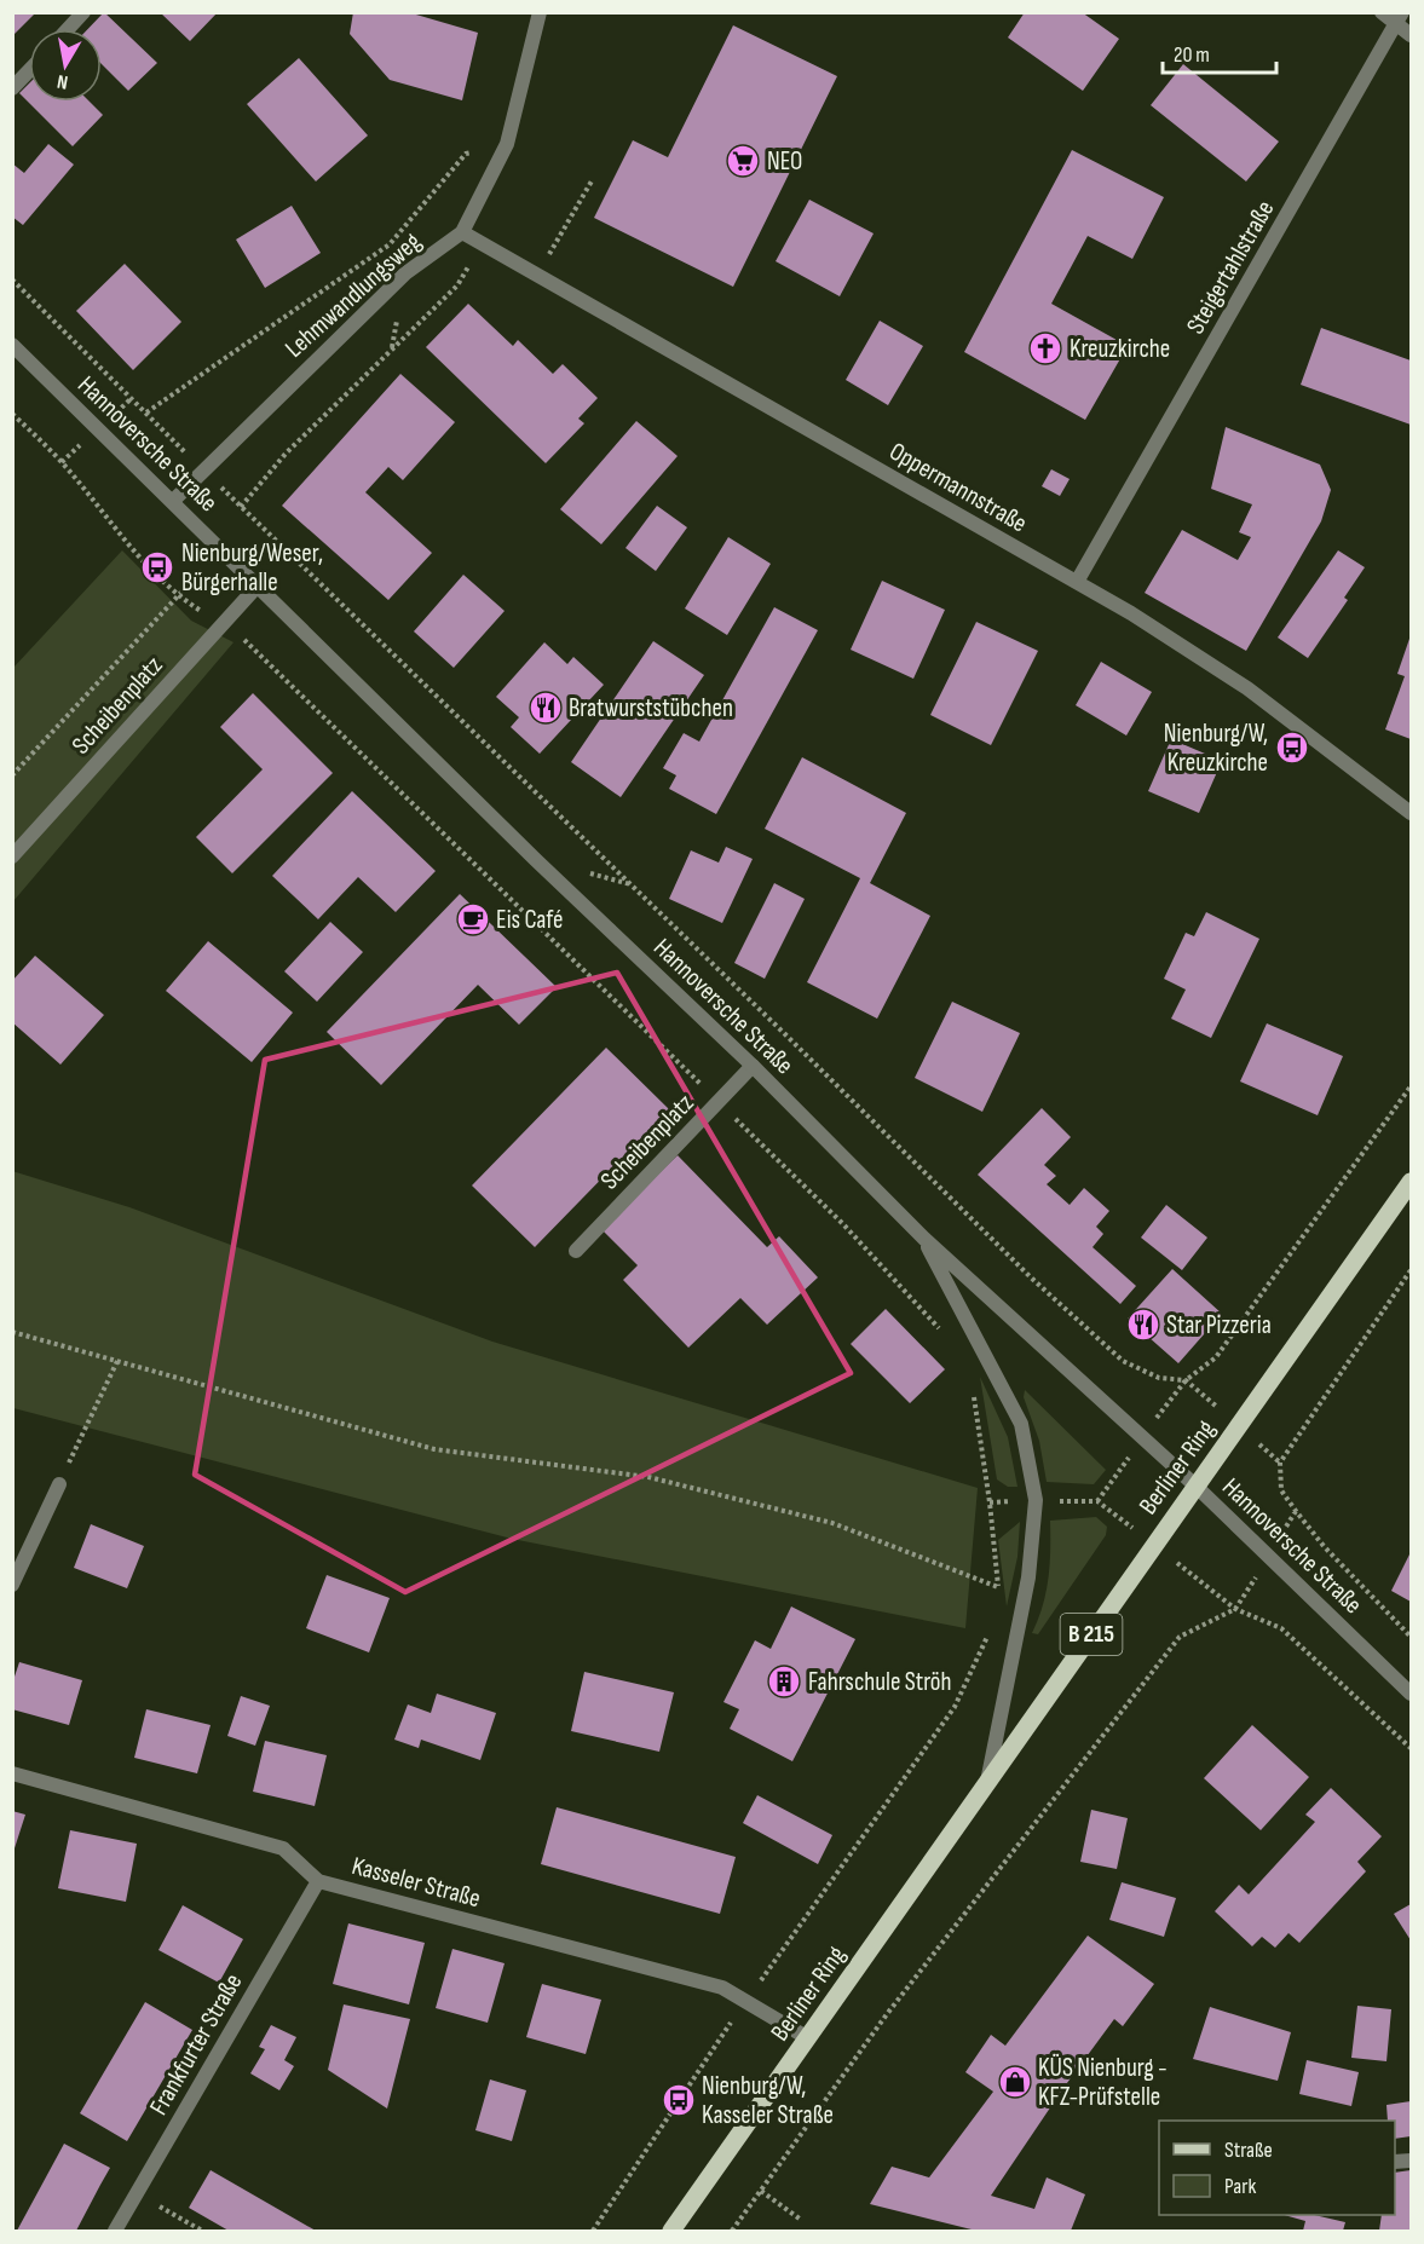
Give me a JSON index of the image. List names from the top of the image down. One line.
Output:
{"streets":{"main road":["Berliner Ring","B 215"],"street":["Steigertahlstraße","Lehmwandlungsweg","Hannoversche Straße","Oppermannstraße","Scheibenplatz","Kasseler Straße","Frankfurter Straße"]},"crossings":[["Steigertahlstraße","Oppermannstraße"],["Lehmwandlungsweg","Hannoversche Straße"],["Lehmwandlungsweg","Oppermannstraße"],["Hannoversche Straße","Scheibenplatz"],["Hannoversche Straße","Berliner Ring"],["Berliner Ring","Kasseler Straße"],["Kasseler Straße","Frankfurter Straße"]],"places":{"supermarket":["NEO"],"church":["Kreuzkirche"],"bus stop":["Nienburg/Weser, Bürgerhalle","Nienburg/W, Kreuzkirche","Nienburg/W, Kasseler Straße"],"restaurant":["Bratwurststübchen","Star Pizzeria"],"cafe":["Eis Café"],"building":["Fahrschule Ströh"],"shop":["KÜS Nienburg - KFZ-Prüfstelle"]},"legend":["Straße","Park"],"scale_bar":"20 m","north":"bottom"}
